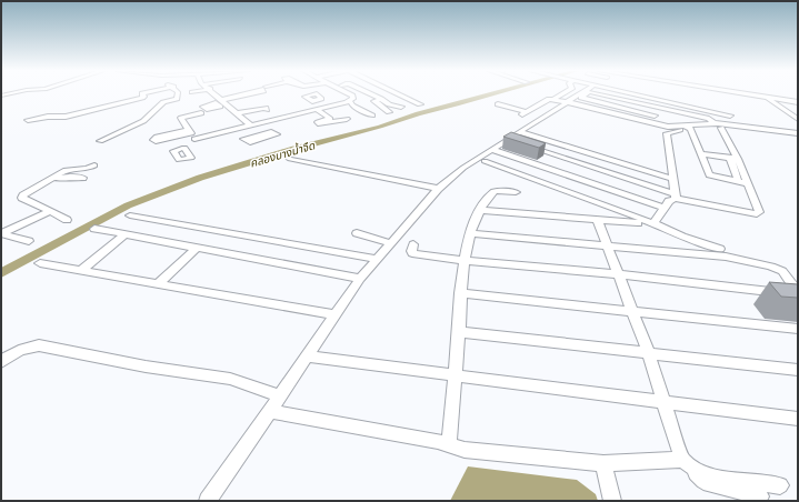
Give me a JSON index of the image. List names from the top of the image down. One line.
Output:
{"water":["คลองบางน้ำจืด"]}
